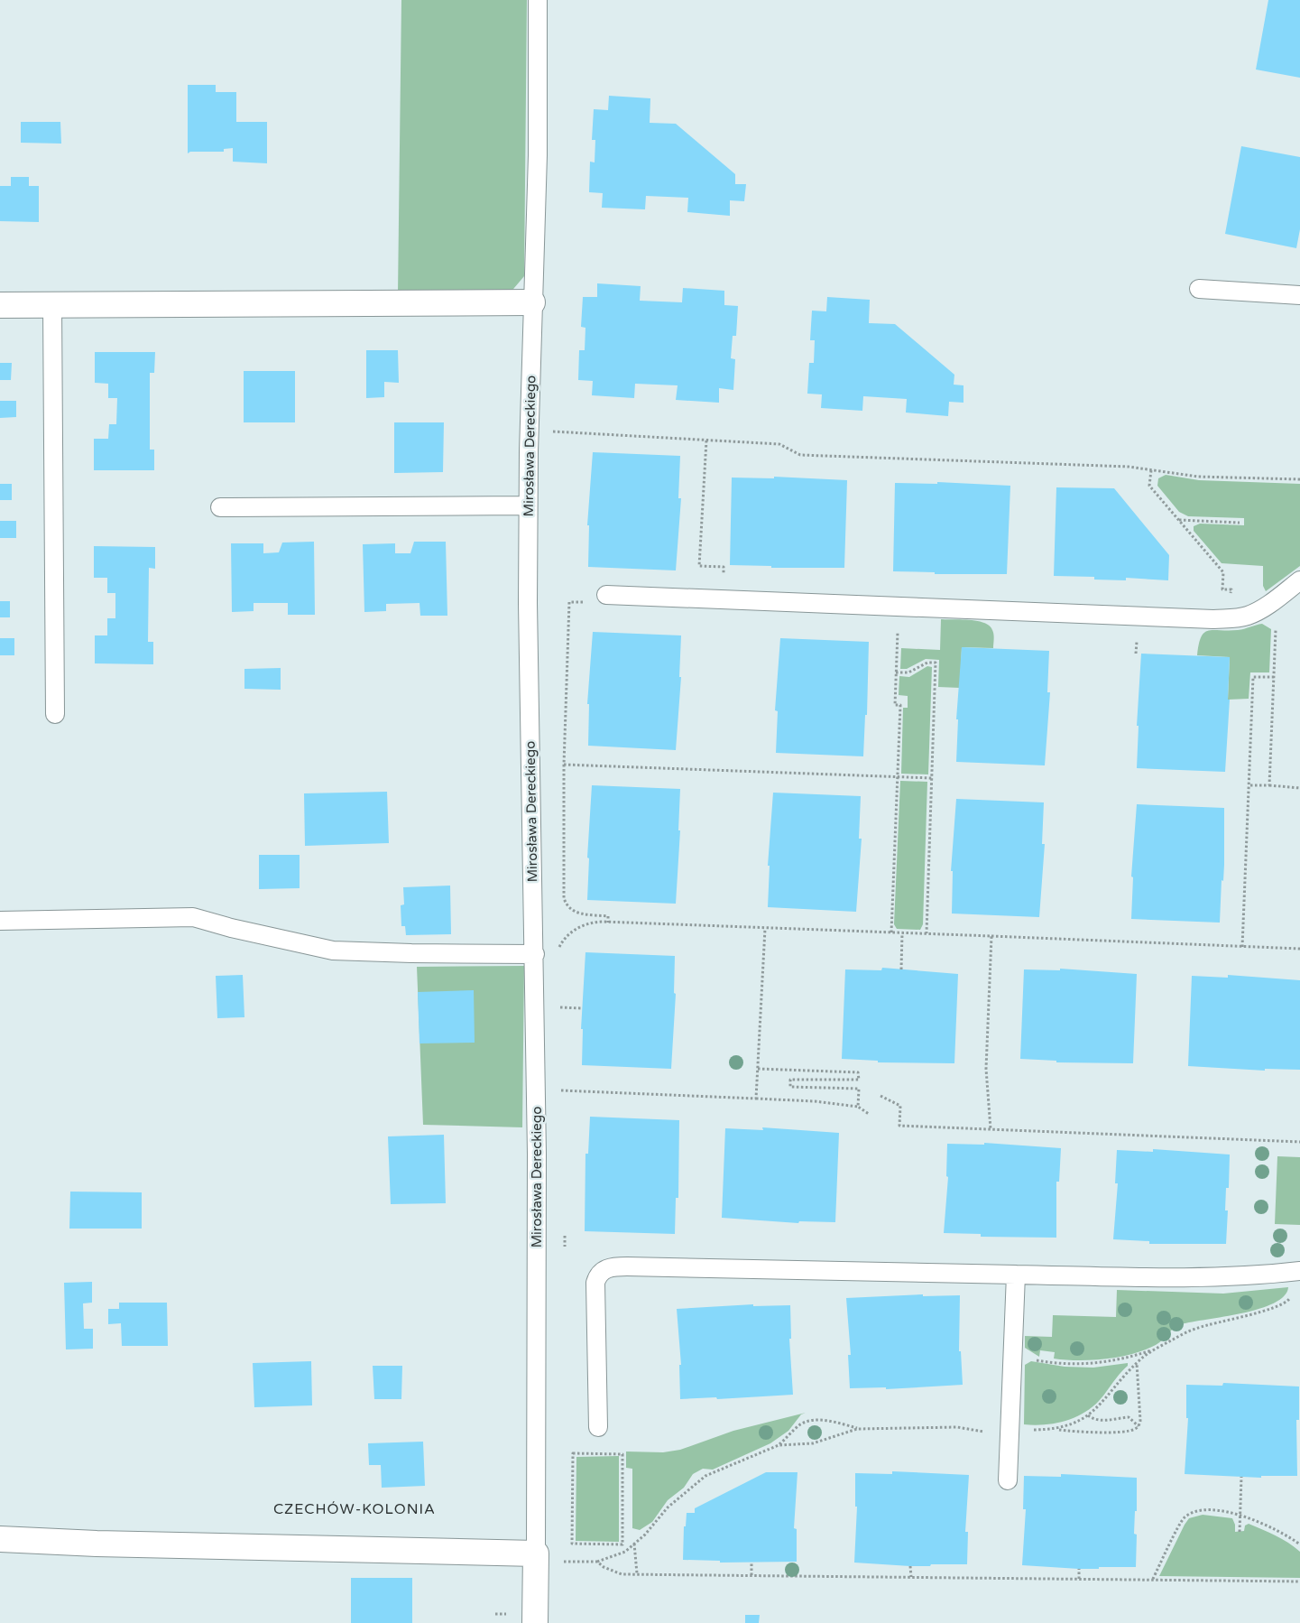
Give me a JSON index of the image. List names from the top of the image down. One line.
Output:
{"streets":{"street":["Mirosława Dereckiego"]},"districts":["CZECHÓW-KOLONIA"]}
